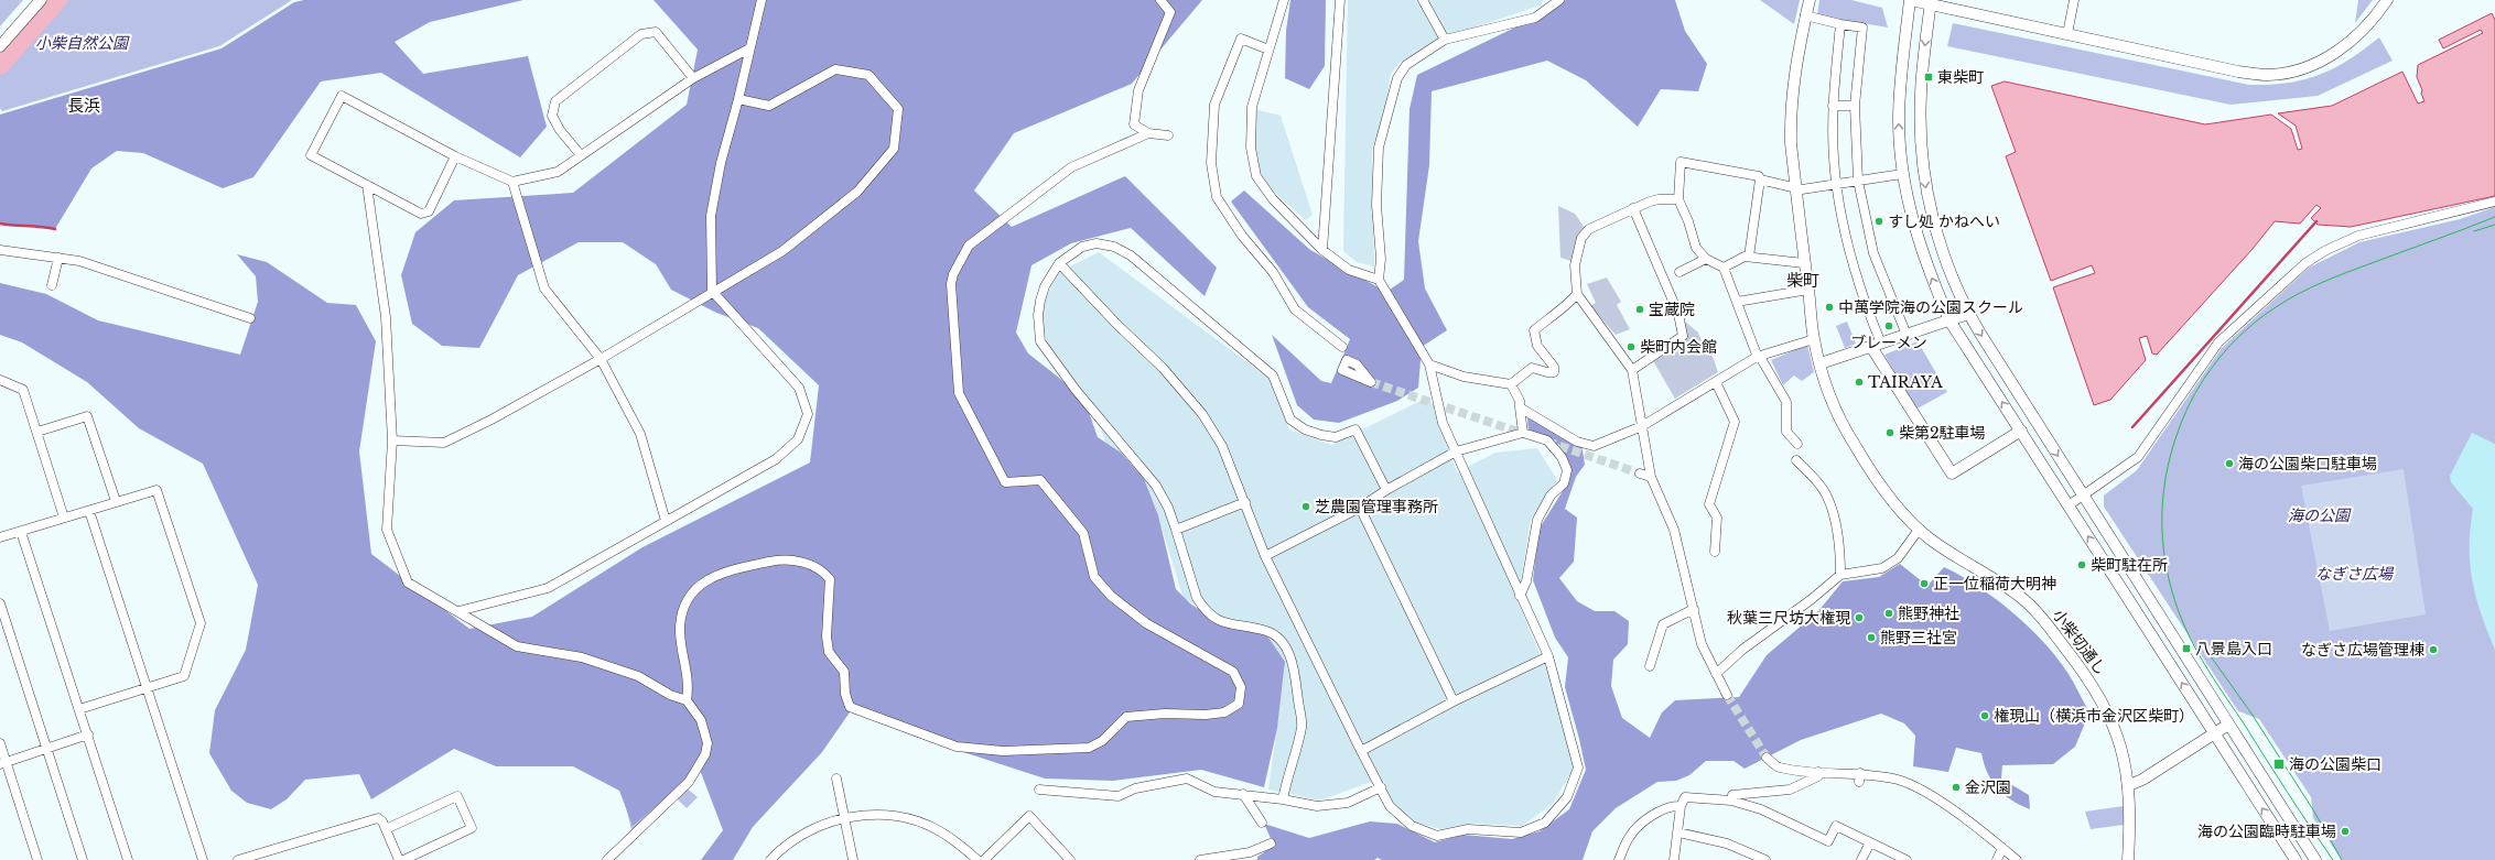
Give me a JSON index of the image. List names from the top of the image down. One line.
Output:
{"streets":{"street":["小柴切通し"]},"districts":["長浜","柴町"],"parks":["小柴自然公園","海の公園","なぎさ広場"],"places":{"transit":["東柴町","八景島入口","海の公園柴口"],"other":["すし処 かねへい","中萬学院海の公園スクール","宝蔵院","ブレーメン","柴町内会館","TAIRAYA","柴第2駐車場","海の公園柴口駐車場","芝農園管理事務所","柴町駐在所","正一位稲荷大明神","熊野神社","秋葉三尺坊大権現","熊野三社宮","なぎさ広場管理棟","権現山（横浜市金沢区柴町）","金沢園","海の公園臨時駐車場"]}}
